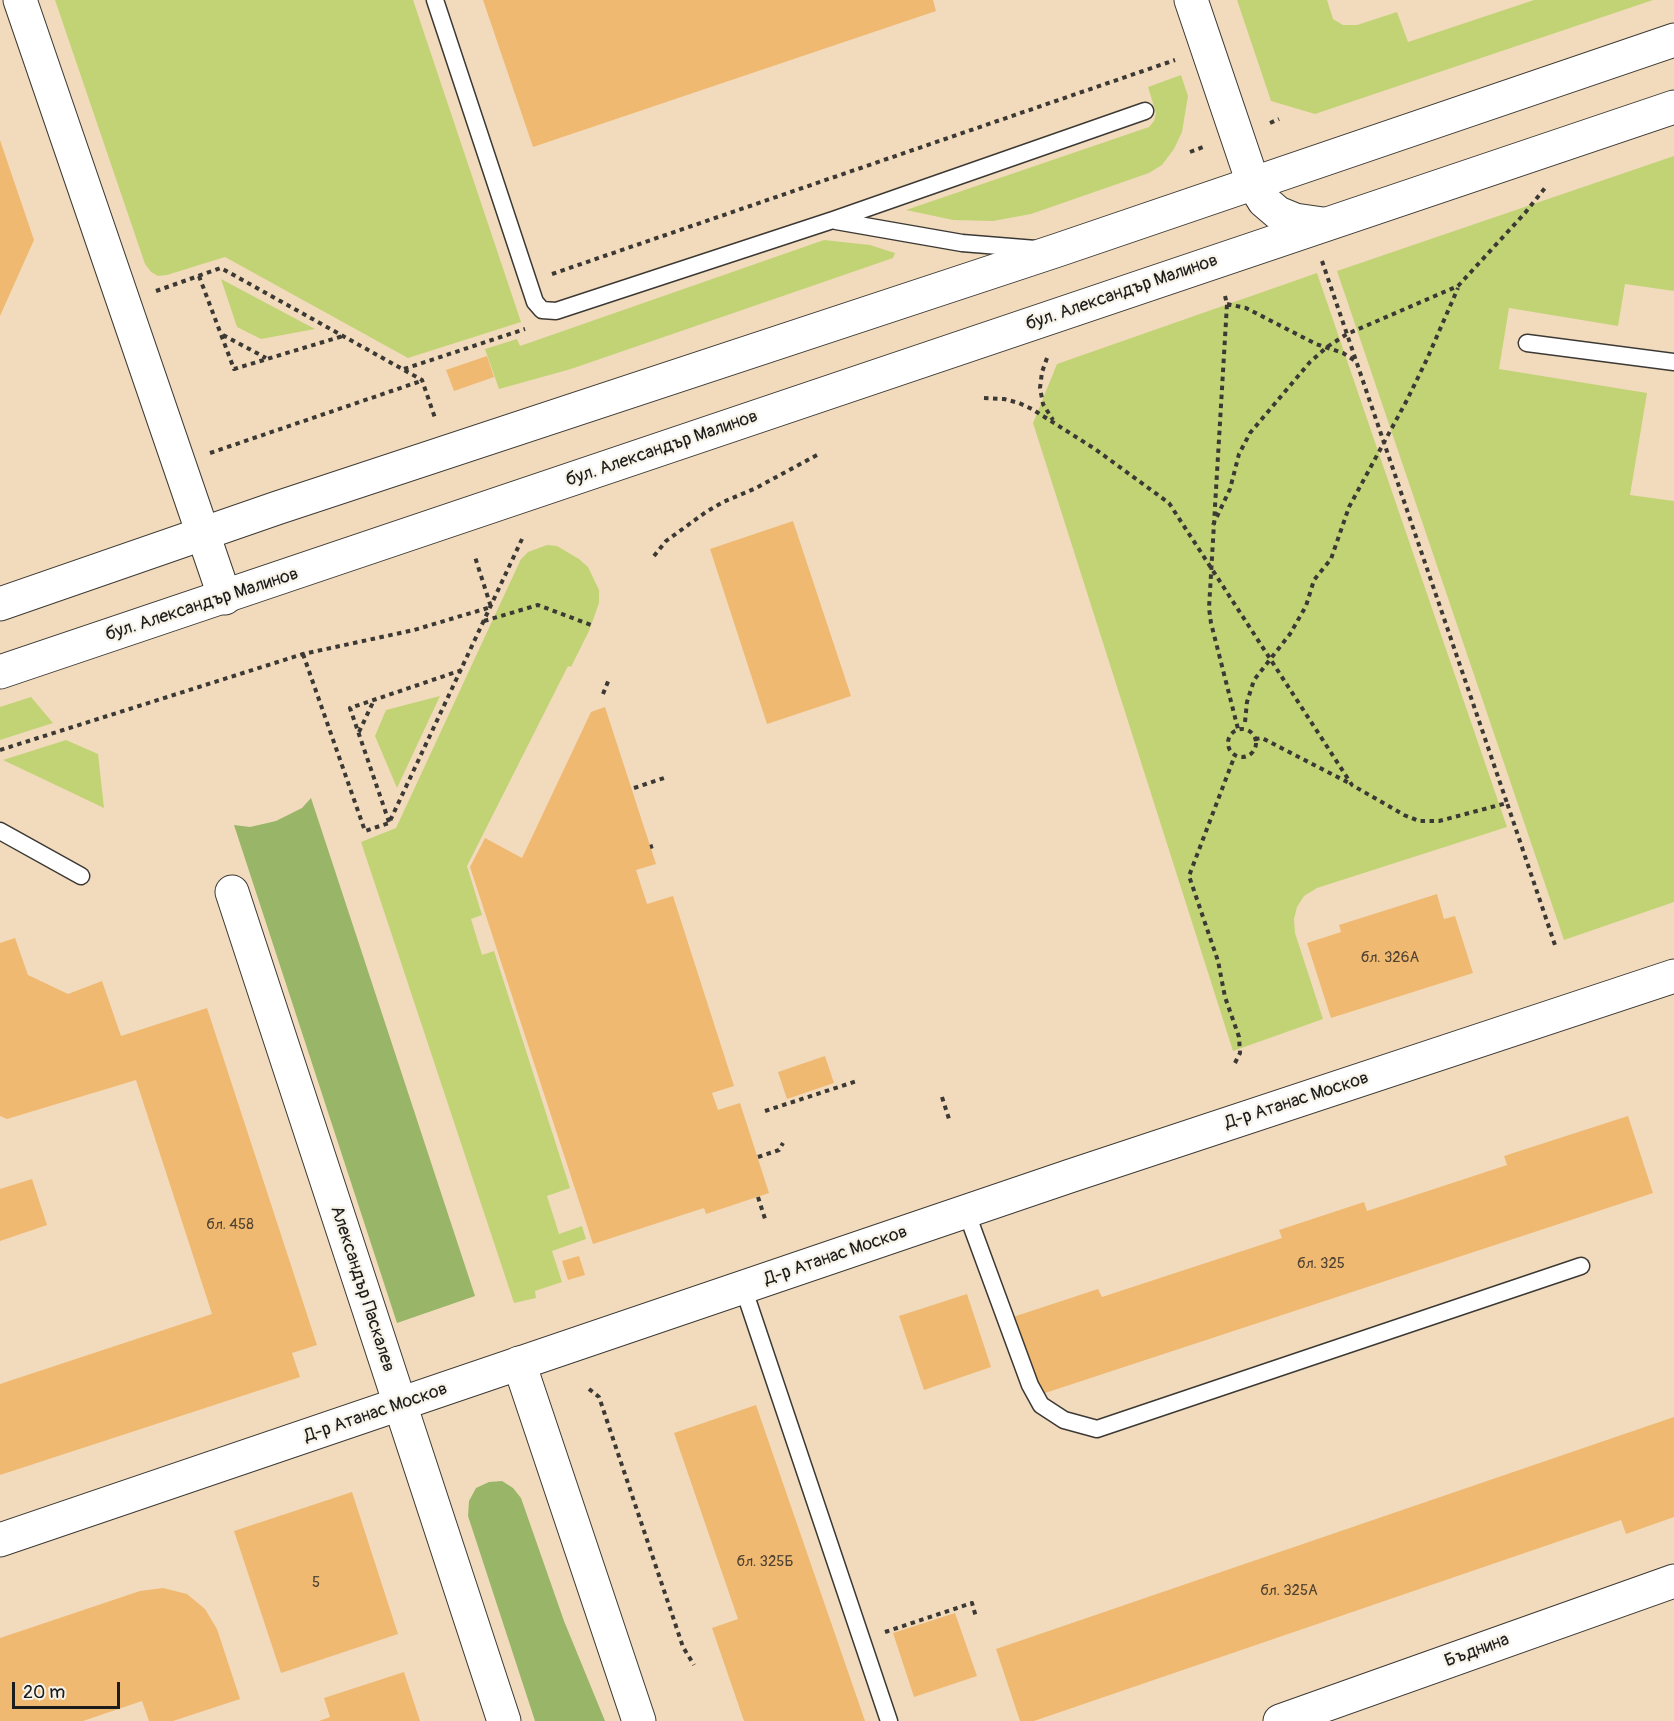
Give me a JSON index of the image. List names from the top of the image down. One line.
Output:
{"streets":{"street":["бул. Александър Малинов","Д-р Атанас Москов","Александър Паскалев","Бъднина"]},"crossings":[["Д-р Атанас Москов","Александър Паскалев"]],"house_numbers":["бл. 326А","бл. 458","бл. 325","бл. 325Б","5","бл. 325А"],"scale_bar":"20 m"}
